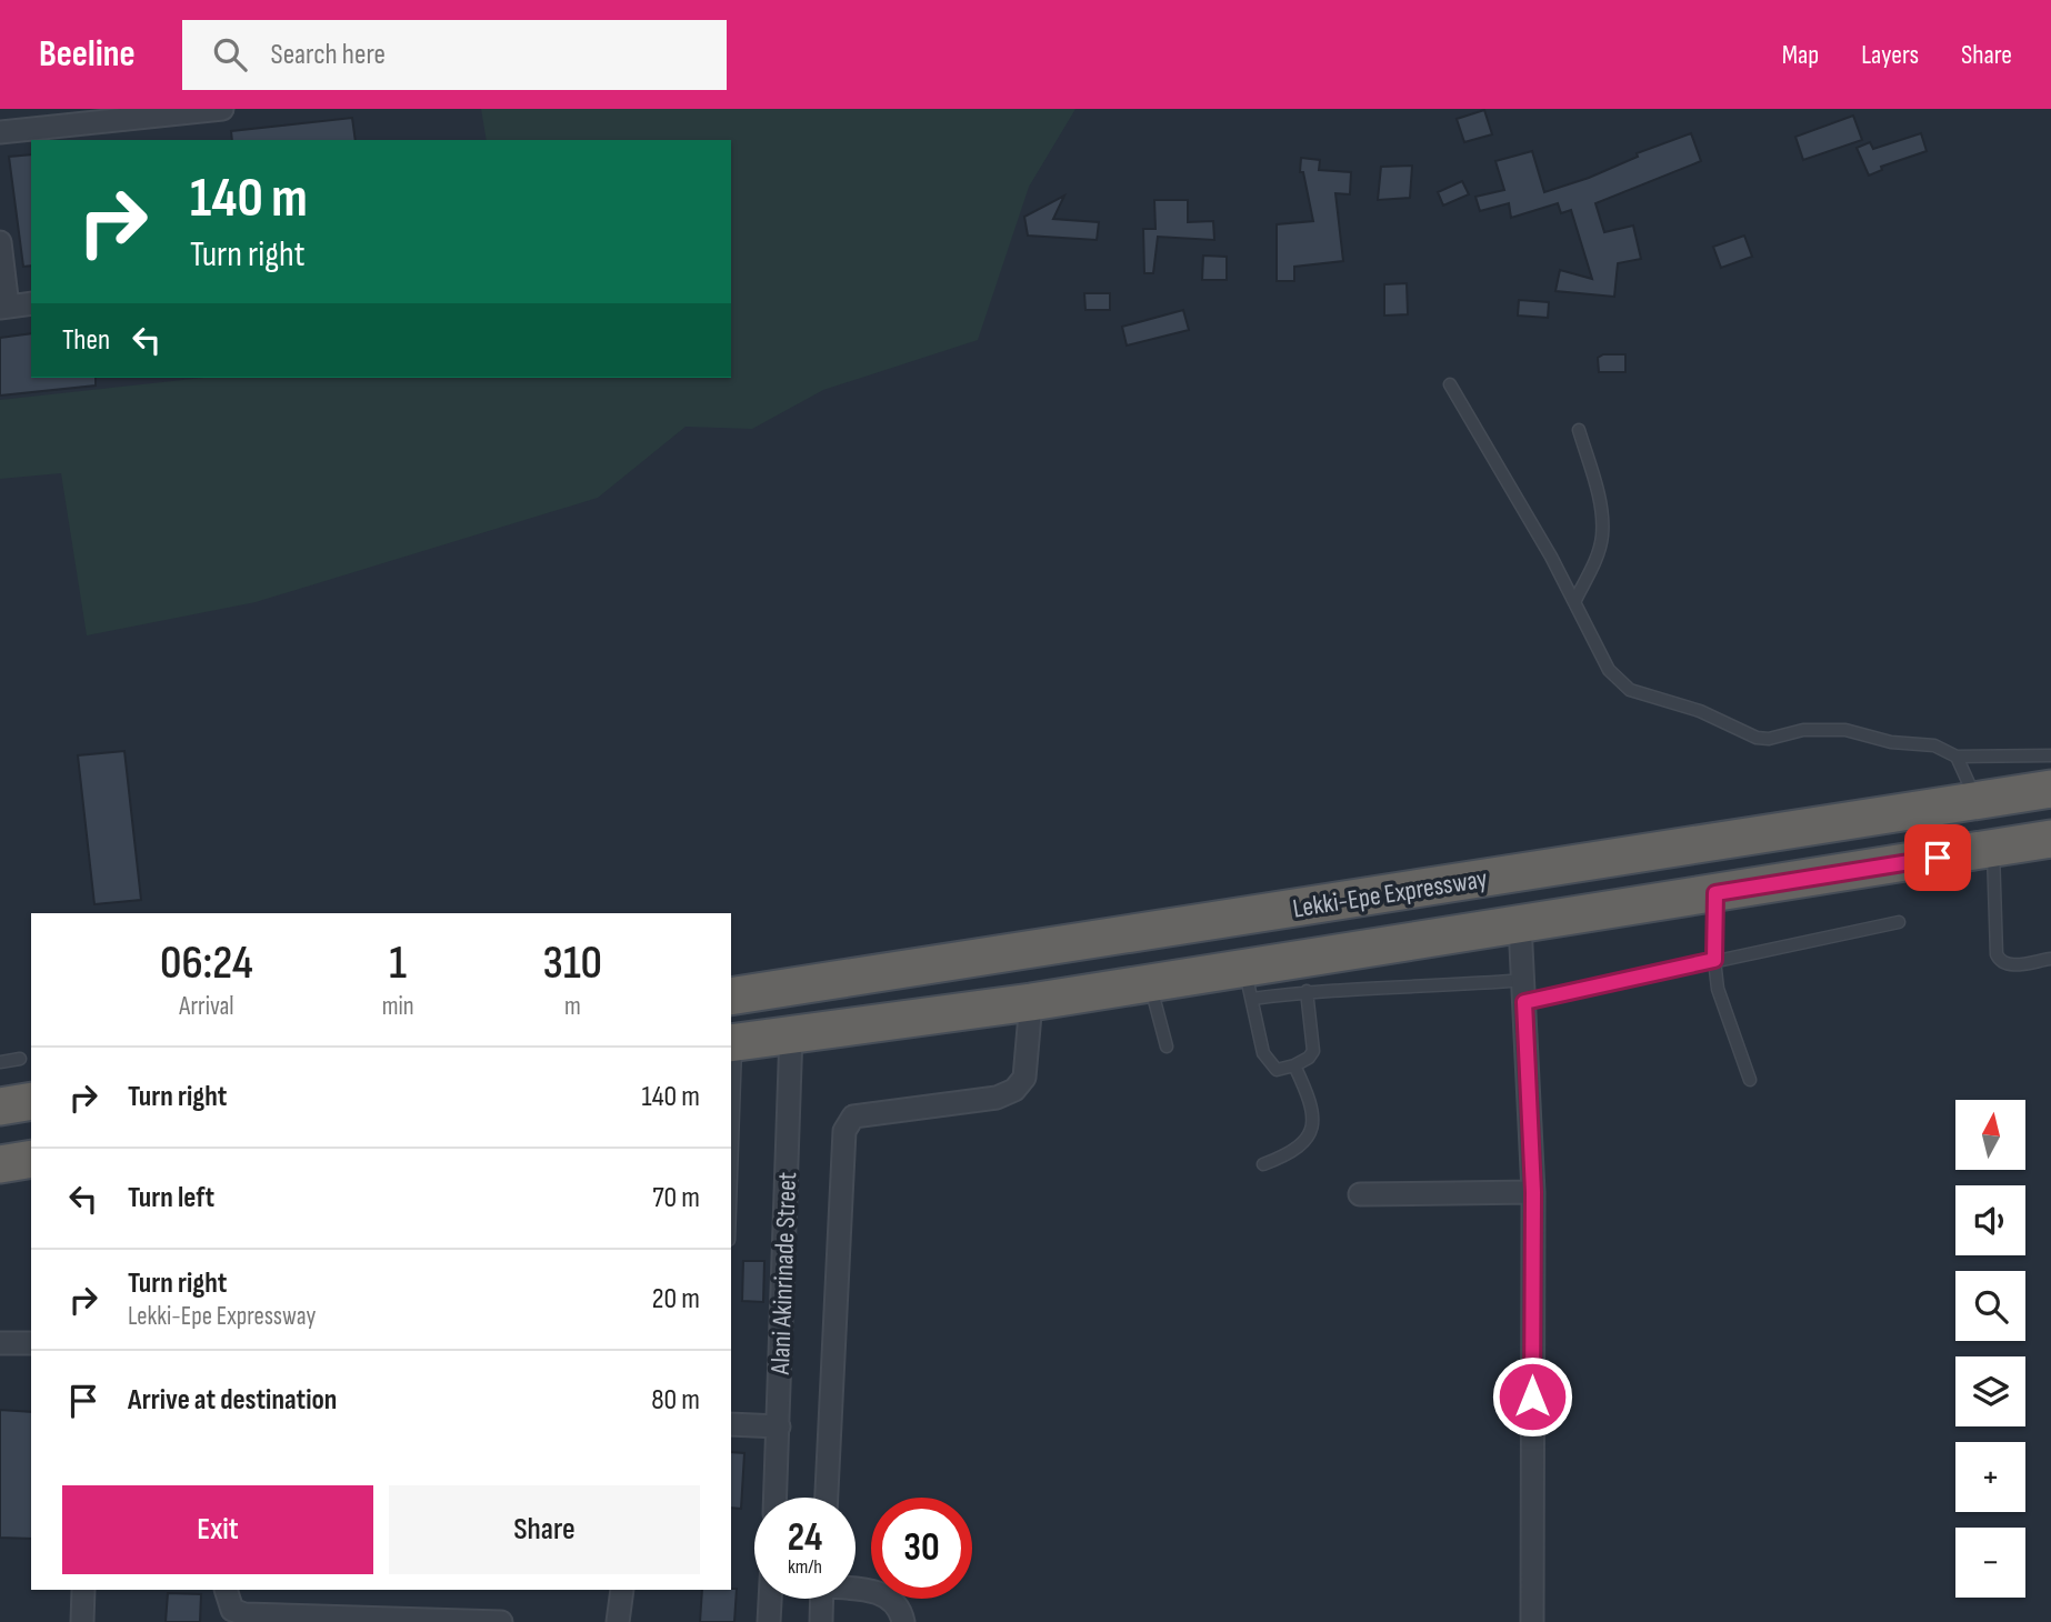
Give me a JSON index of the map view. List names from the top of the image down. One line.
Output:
{"streets":{"highway":["Lekki-Epe Expressway"],"street":["Alani Akinrinade Street"]},"crossings":[["Lekki-Epe Expressway","Alani Akinrinade Street"]],"north":"top","page":{"header":"Beeline","search":"Search here","nav":["Map","Layers","Share"],"turn":["140 m","Turn right"],"then":"Then","eta":["06:24","Arrival","1","min","310","m"],"list":[{"name":"Turn right","value":"140 m"},{"name":"Turn left","value":"70 m"},{"name":"Turn right","note":"Lekki-Epe Expressway","value":"20 m"},{"name":"Arrive at destination","value":"80 m"}],"map_buttons":["+","−"],"buttons":["Exit","Share"],"speed":"24 km/h","limit":"30"}}
